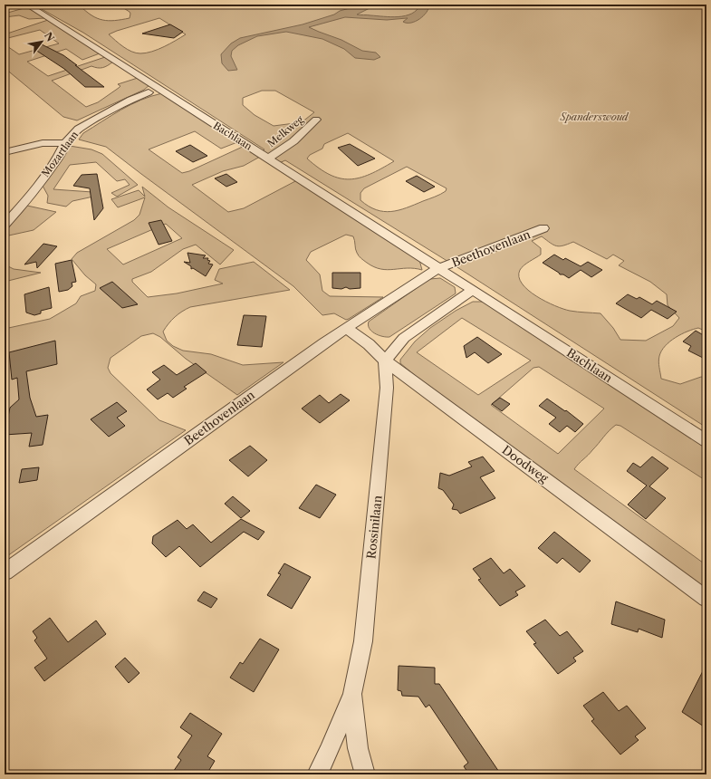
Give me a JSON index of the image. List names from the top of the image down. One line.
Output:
{"streets":{"street":["Melkweg","Bachlaan","Mozartlaan","Beethovenlaan","Doodweg","Rossinilaan"]},"crossings":[["Melkweg","Bachlaan"],["Bachlaan","Beethovenlaan"],["Beethovenlaan","Doodweg"],["Doodweg","Rossinilaan"]],"parks":["Spanderswoud"],"north":"top right"}
